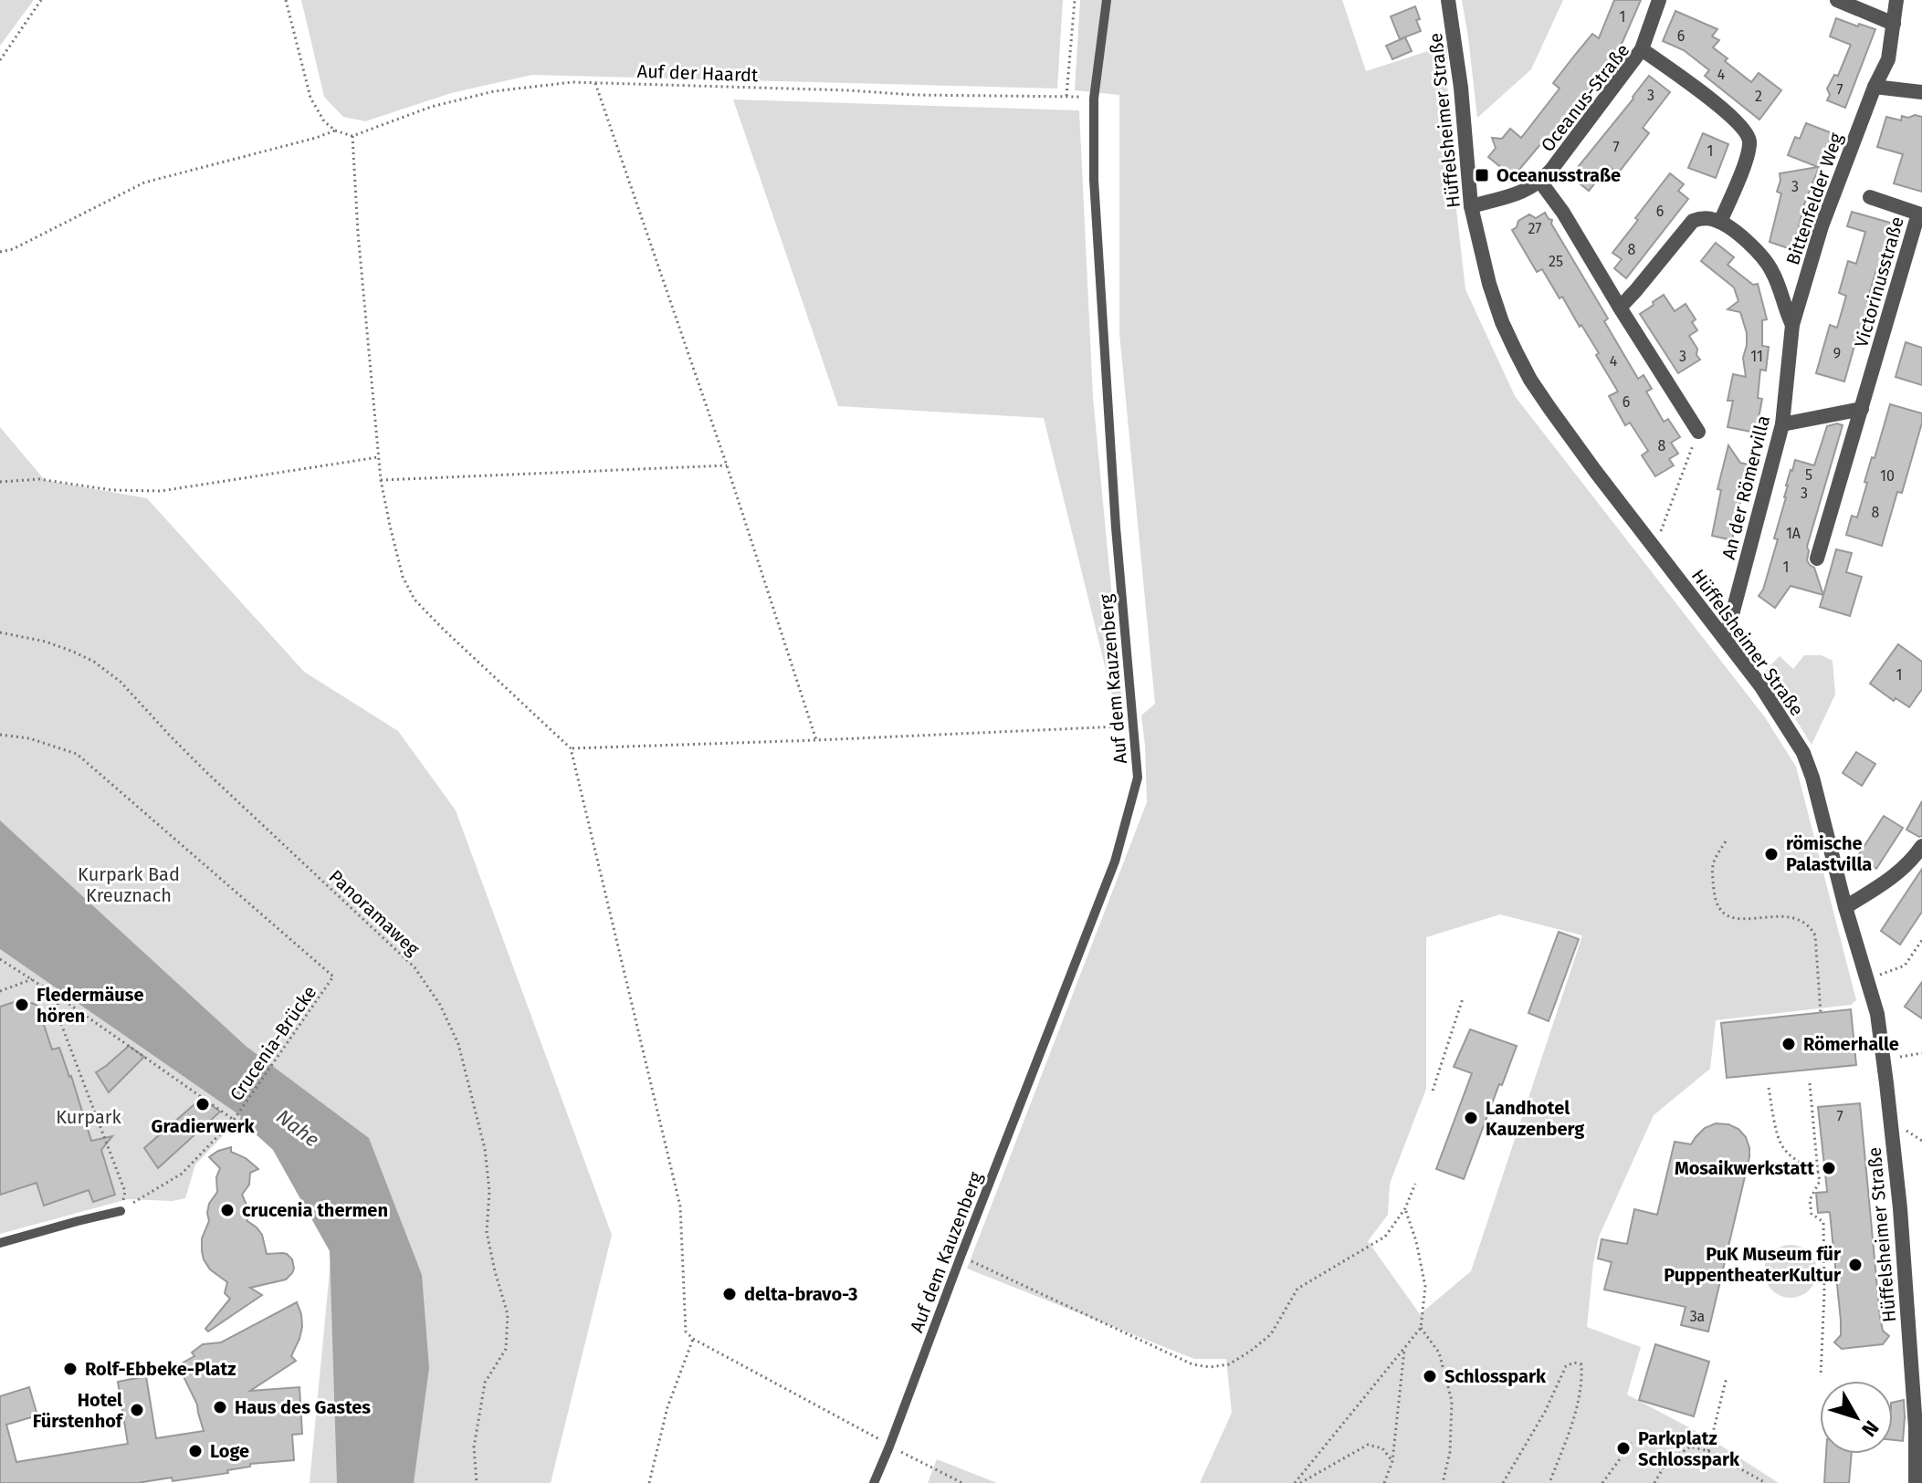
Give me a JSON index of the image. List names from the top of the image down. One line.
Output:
{"streets":{"street":["Oceanus-Straße","Hüffelsheimer Straße","Bittenfelder Weg","Victorinusstraße","An der Römervilla"],"lane":["Auf dem Kauzenberg"],"path":["Auf der Haardt","Panoramaweg","Crucenia-Brücke"]},"crossings":[["Oceanus-Straße","Hüffelsheimer Straße"],["Oceanus-Straße","An der Römervilla"],["Hüffelsheimer Straße","An der Römervilla"],["Bittenfelder Weg","An der Römervilla"]],"water":["Nahe"],"parks":["Kurpark Bad Kreuznach","Kurpark"],"places":{"transit":["Oceanusstraße"],"other":["römische Palastvilla","Fledermäuse hören","Römerhalle","Gradierwerk","Landhotel Kauzenberg","Mosaikwerkstatt","crucenia thermen","PuK Museum für PuppentheaterKultur","delta-bravo-3","Rolf-Ebbeke-Platz","Schlosspark","Haus des Gastes","Hotel Fürstenhof","Parkplatz Schlosspark","Loge"]},"house_numbers":["1","6","4","7","3","2","7","1","3","6","27","8","25","9","3","11","4","6","8","5","10","3","8","1A","1","1","7","3a"],"north":"bottom right"}
